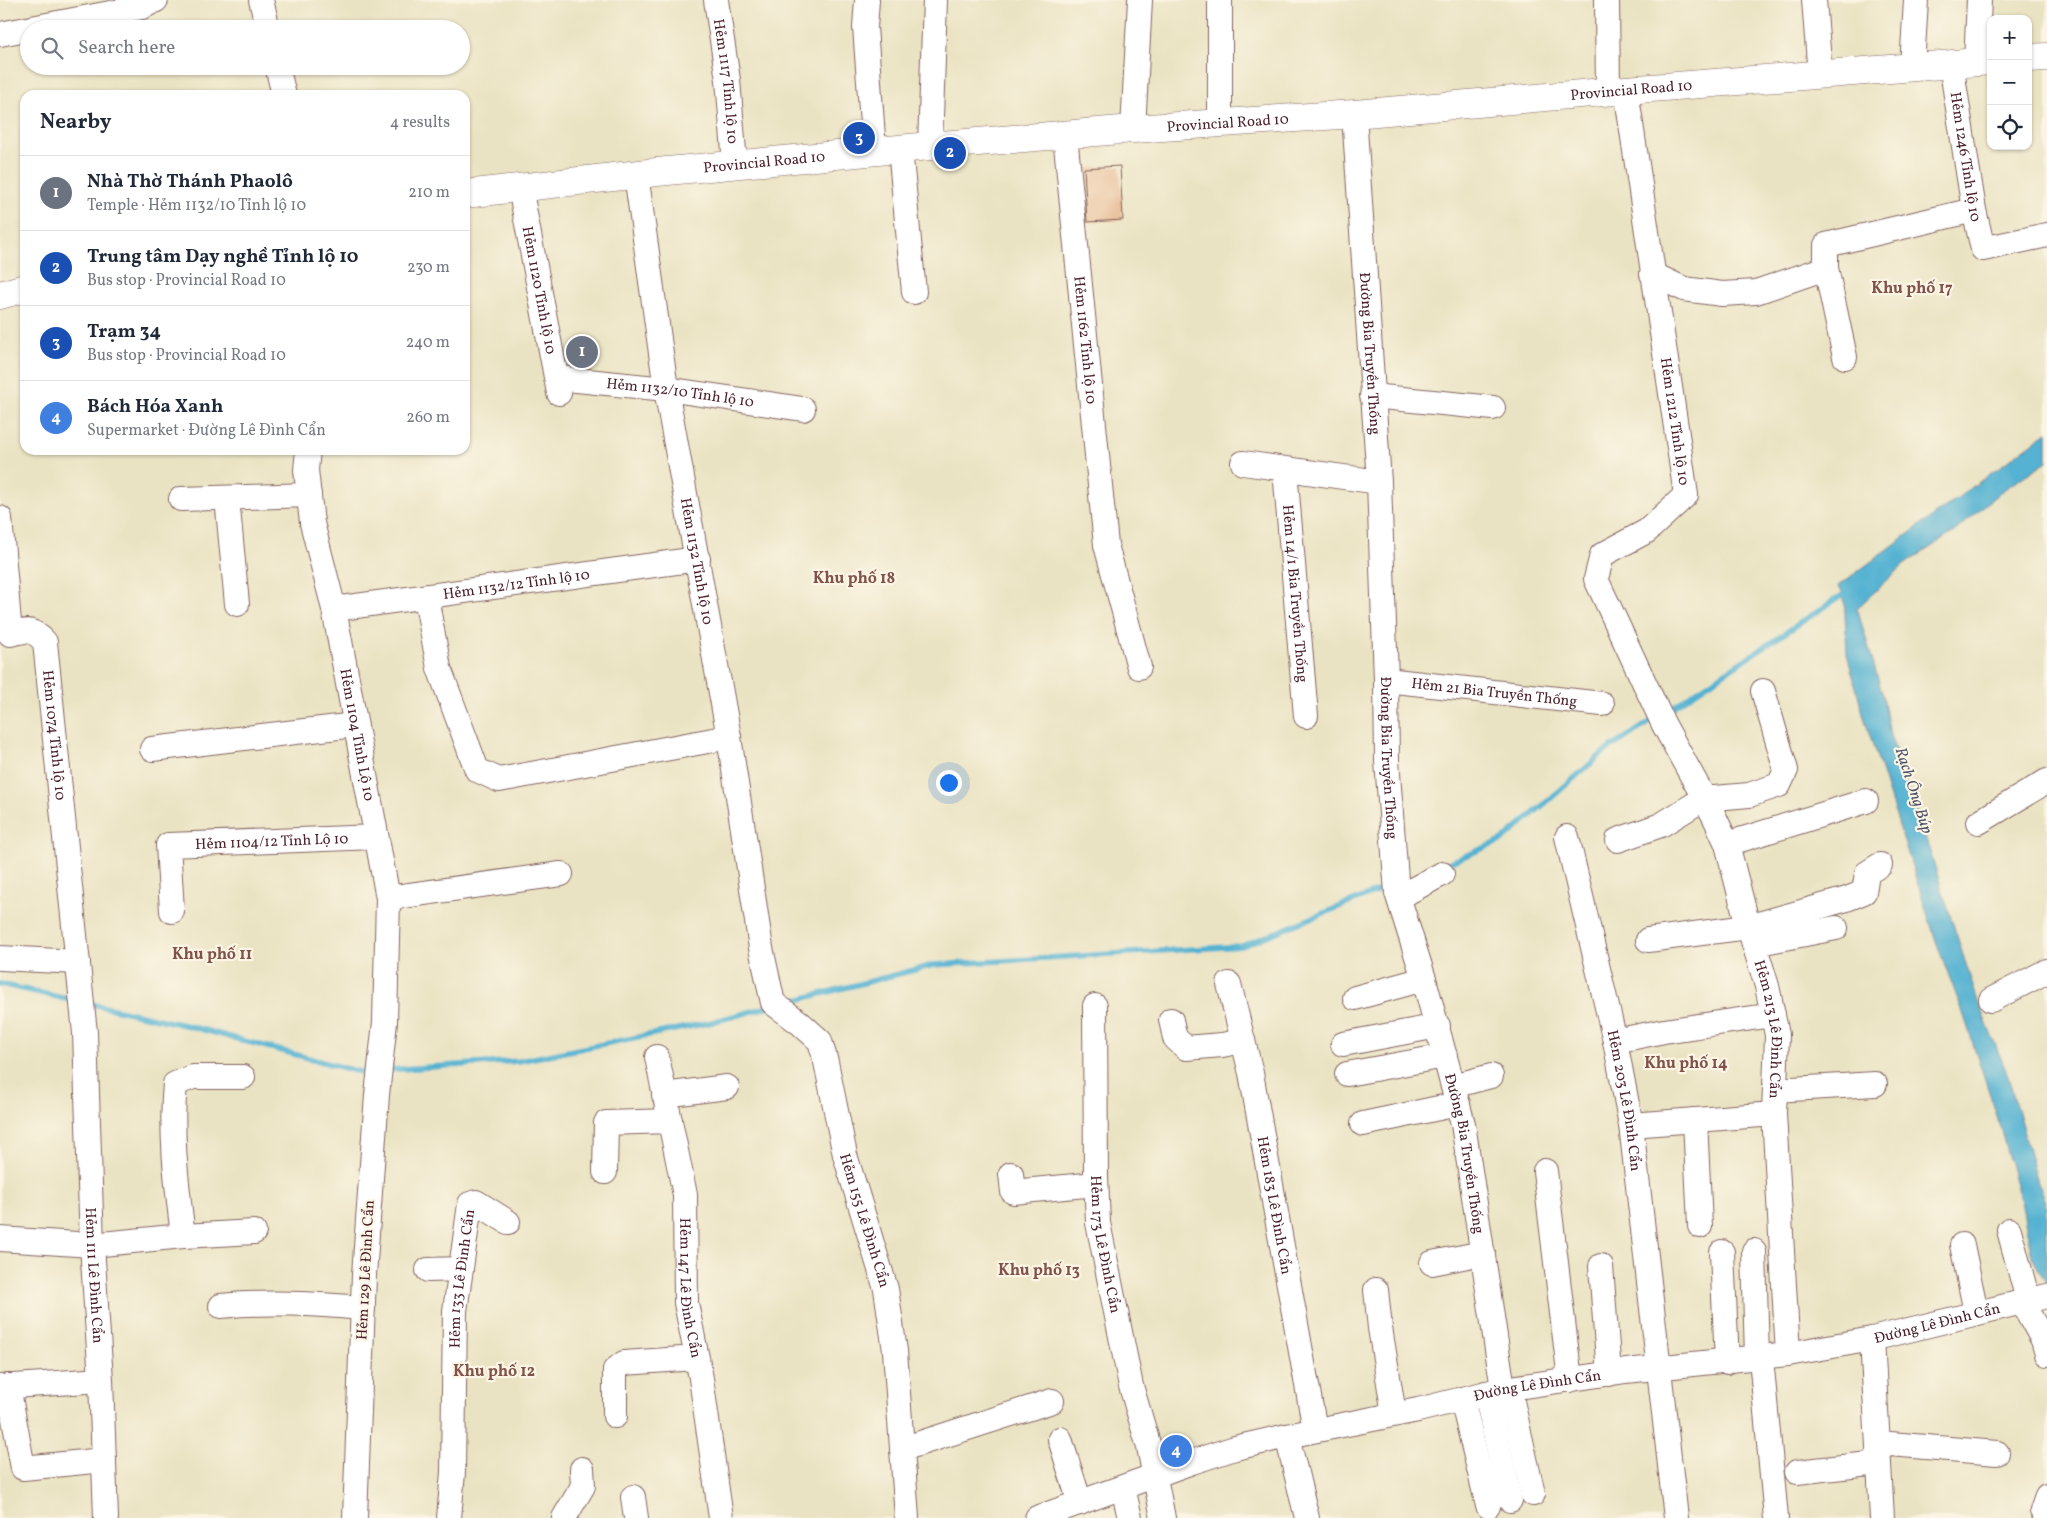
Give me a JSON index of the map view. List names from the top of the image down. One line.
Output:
{"streets":{"main road":["Provincial Road 10"],"street":["Hẻm 1117 Tỉnh lộ 10","Hẻm 1246 Tỉnh lộ 10","Hẻm 1120 Tỉnh lộ 10","Hẻm 1162 Tỉnh lộ 10","Đường Bia Truyền Thống","Hẻm 1132/10 Tỉnh lộ 10","Hẻm 1212 Tỉnh lộ 10","Hẻm 1132 Tỉnh lộ 10","Hẻm 1132/12 Tỉnh lộ 10","Hẻm 14/1 Bia Truyền Thống","Hẻm 21 Bia Truyền Thống","Hẻm 1074 Tỉnh lộ 10","Hẻm 1104 Tỉnh Lộ 10","Hẻm 1104/12 Tỉnh Lộ 10","Hẻm 213 Lê Đình Cẩn","Hẻm 203 Lê Đình Cẩn","Hẻm 183 Lê Đình Cẩn","Hẻm 155 Lê Đình Cẩn","Hẻm 173 Lê Đình Cẩn","Hẻm 129 Lê Đình Cẩn","Hẻm 111 Lê Đình Cẩn","Hẻm 133 Lê Đình Cẩn","Hẻm 147 Lê Đình Cẩn","Đường Lê Đình Cẩn"]},"crossings":[["Hẻm 1117 Tỉnh lộ 10","Provincial Road 10"],["Provincial Road 10","Hẻm 1246 Tỉnh lộ 10"],["Provincial Road 10","Hẻm 1120 Tỉnh lộ 10"],["Provincial Road 10","Hẻm 1162 Tỉnh lộ 10"],["Provincial Road 10","Đường Bia Truyền Thống"],["Provincial Road 10","Hẻm 1212 Tỉnh lộ 10"],["Provincial Road 10","Hẻm 1132 Tỉnh lộ 10"],["Hẻm 1120 Tỉnh lộ 10","Hẻm 1132/10 Tỉnh lộ 10"],["Đường Bia Truyền Thống","Hẻm 21 Bia Truyền Thống"],["Đường Bia Truyền Thống","Đường Lê Đình Cẩn"],["Hẻm 1132/10 Tỉnh lộ 10","Hẻm 1132 Tỉnh lộ 10"],["Hẻm 1212 Tỉnh lộ 10","Hẻm 213 Lê Đình Cẩn"],["Hẻm 1132 Tỉnh lộ 10","Hẻm 1132/12 Tỉnh lộ 10"],["Hẻm 1132 Tỉnh lộ 10","Hẻm 155 Lê Đình Cẩn"],["Hẻm 1132/12 Tỉnh lộ 10","Hẻm 1104 Tỉnh Lộ 10"],["Hẻm 1074 Tỉnh lộ 10","Hẻm 111 Lê Đình Cẩn"],["Hẻm 1104 Tỉnh Lộ 10","Hẻm 1104/12 Tỉnh Lộ 10"],["Hẻm 1104 Tỉnh Lộ 10","Hẻm 129 Lê Đình Cẩn"],["Hẻm 213 Lê Đình Cẩn","Đường Lê Đình Cẩn"],["Hẻm 203 Lê Đình Cẩn","Đường Lê Đình Cẩn"],["Hẻm 183 Lê Đình Cẩn","Đường Lê Đình Cẩn"],["Hẻm 173 Lê Đình Cẩn","Đường Lê Đình Cẩn"]],"districts":["Khu phố 17","Khu phố 18","Khu phố 11","Khu phố 14","Khu phố 13","Khu phố 12"],"water":["Rạch Ông Búp"],"page":{"map_buttons":["+","−"],"search":"Search here","heading":["Nearby","4 results"],"pins":["3","2","1","4"],"list":[{"mark":"1","name":"Nhà Thờ Thánh Phaolô","note":"Temple · Hẻm 1132/10 Tỉnh lộ 10","value":"210 m"},{"mark":"2","name":"Trung tâm Dạy nghề Tỉnh lộ 10","note":"Bus stop · Provincial Road 10","value":"230 m"},{"mark":"3","name":"Trạm 34","note":"Bus stop · Provincial Road 10","value":"240 m"},{"mark":"4","name":"Bách Hóa Xanh","note":"Supermarket · Đường Lê Đình Cẩn","value":"260 m"}]}}
